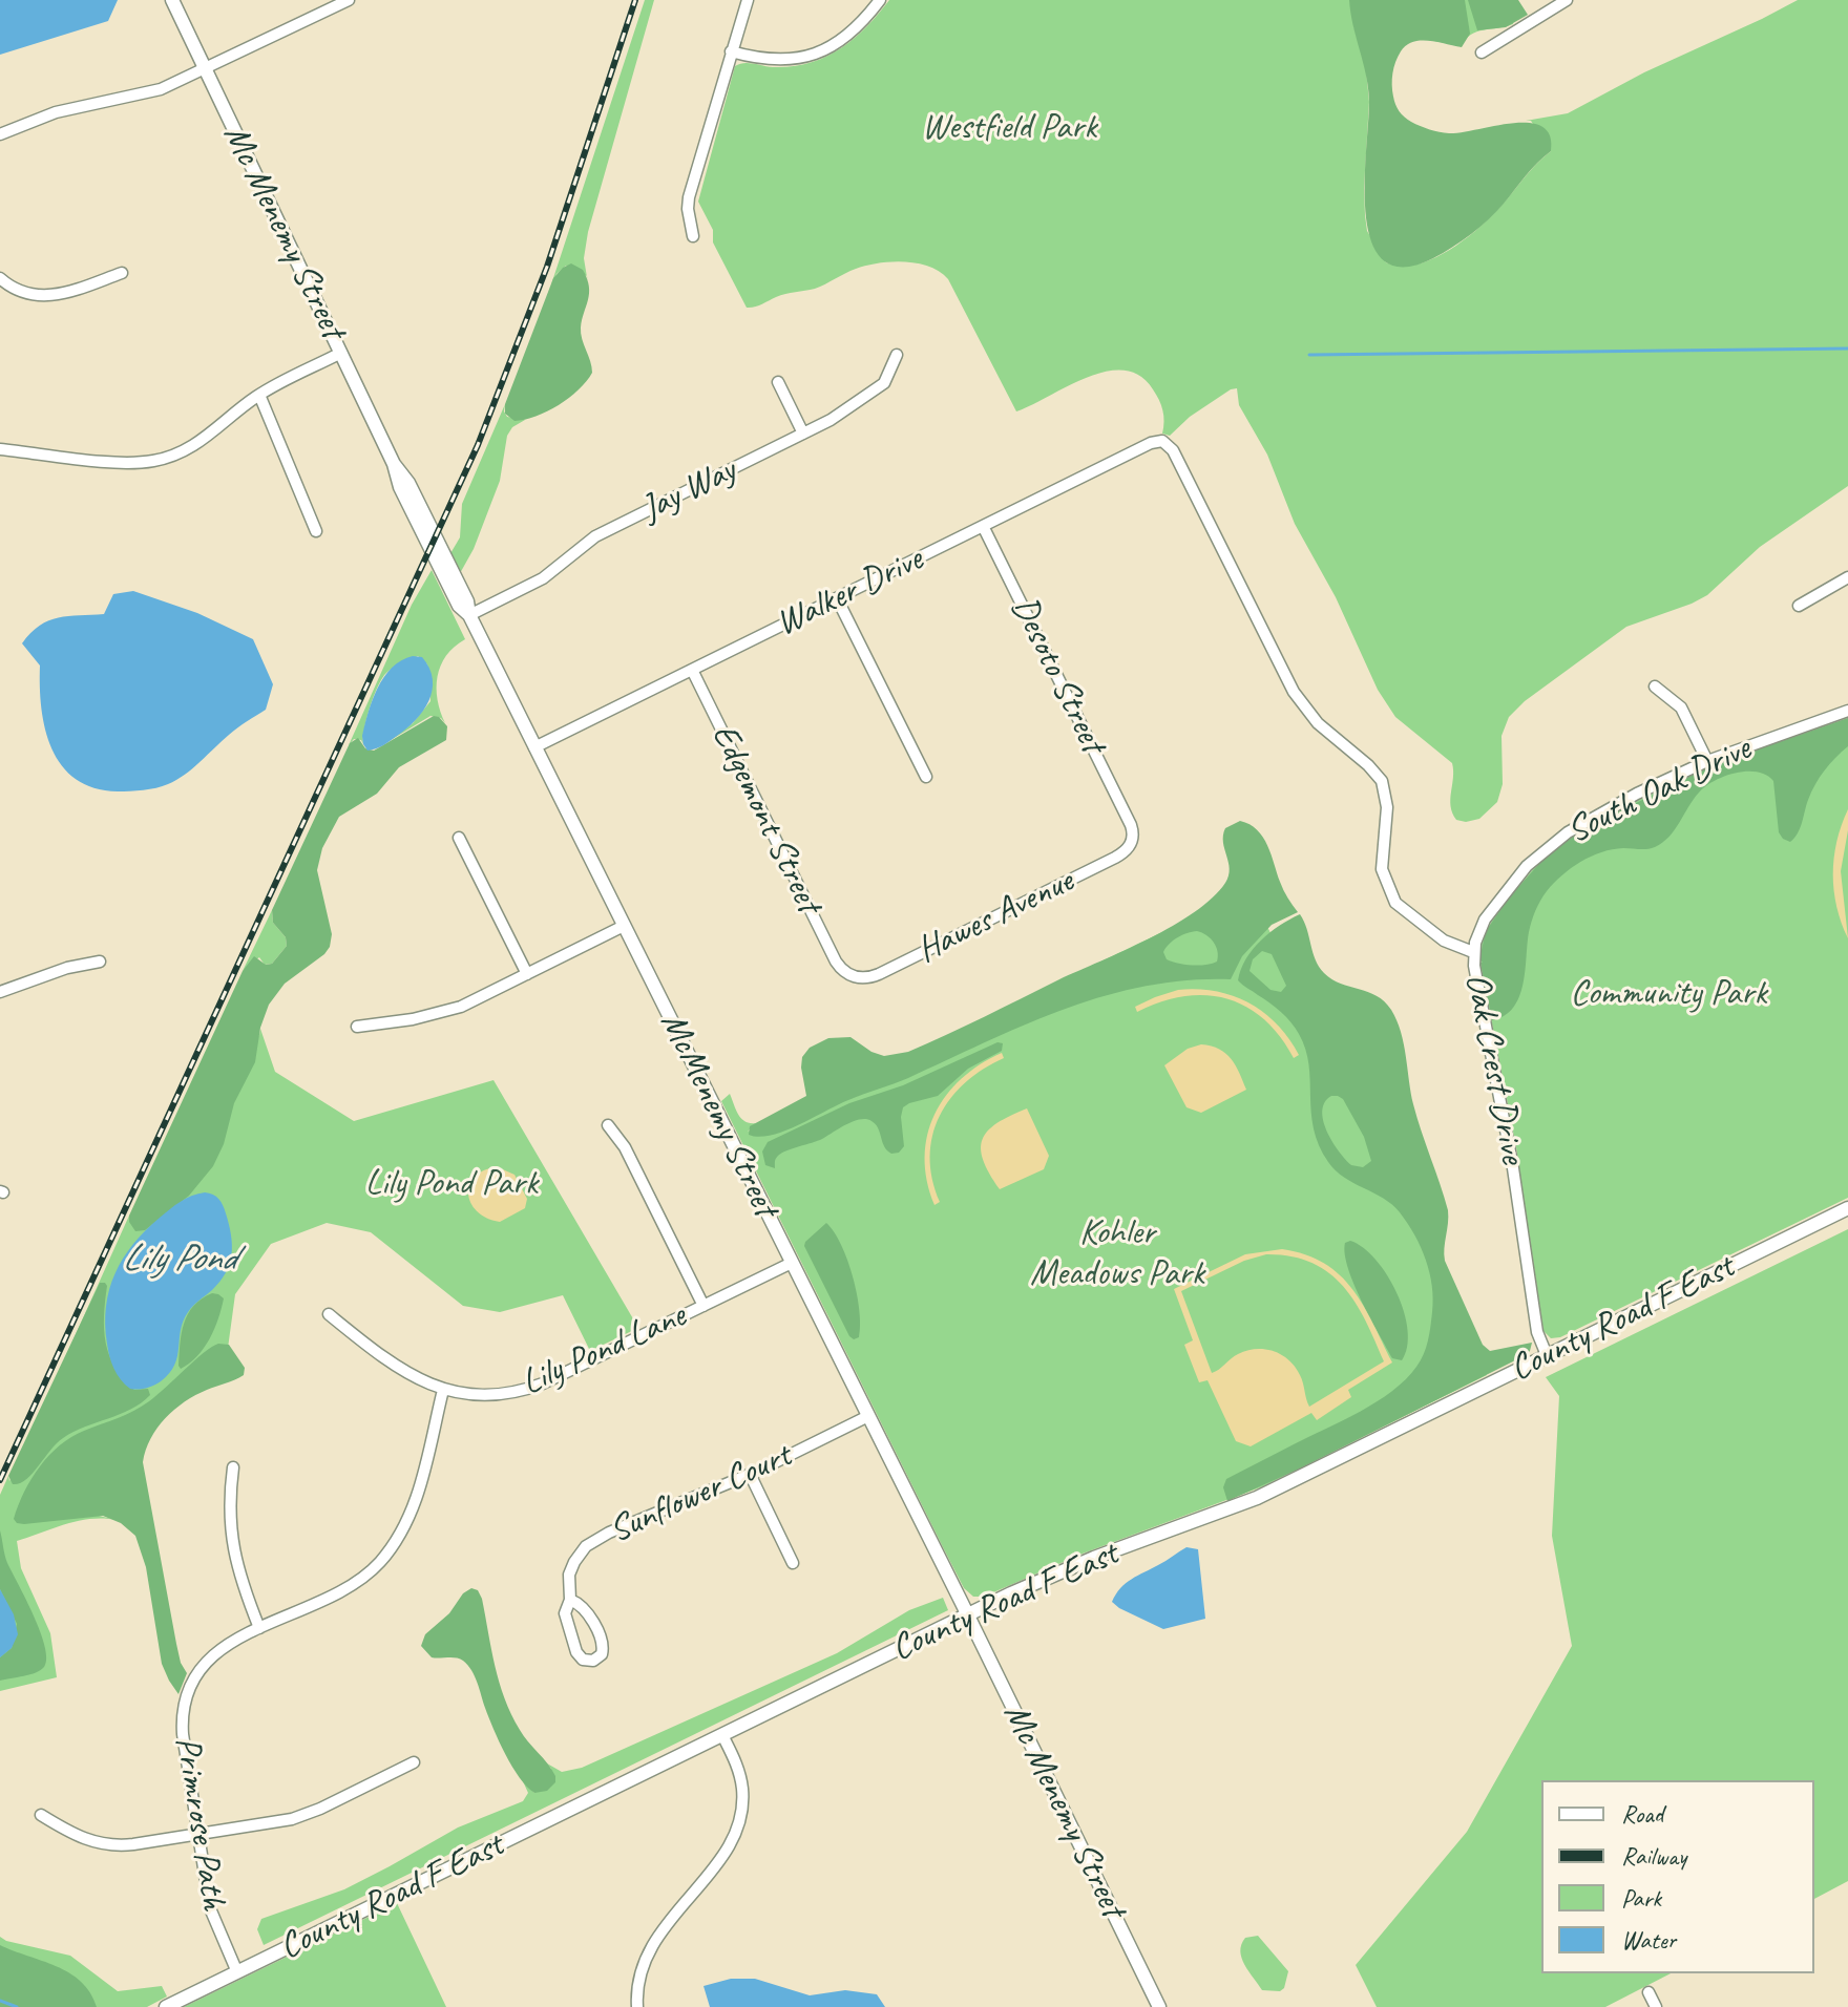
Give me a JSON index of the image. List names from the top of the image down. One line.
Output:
{"streets":{"street":["Mc Menemy Street","Jay Way","Walker Drive","Desoto Street","South Oak Drive","Edgemont Street","Hawes Avenue","Oak Crest Drive","McMenemy Street","County Road F East","Lily Pond Lane","Sunflower Court","Primrose Path"]},"crossings":[["Mc Menemy Street","McMenemy Street"],["Mc Menemy Street","County Road F East"],["Jay Way","McMenemy Street"],["Walker Drive","Desoto Street"],["Walker Drive","Edgemont Street"],["Walker Drive","Oak Crest Drive"],["Walker Drive","McMenemy Street"],["Desoto Street","Hawes Avenue"],["South Oak Drive","Oak Crest Drive"],["Edgemont Street","Hawes Avenue"],["Oak Crest Drive","County Road F East"],["McMenemy Street","County Road F East"],["McMenemy Street","Lily Pond Lane"],["McMenemy Street","Sunflower Court"],["County Road F East","Primrose Path"],["Lily Pond Lane","Primrose Path"]],"water":["Lily Pond"],"parks":["Westfield Park","Community Park","Lily Pond Park","Kohler Meadows Park"],"legend":["Road","Railway","Park","Water"]}
